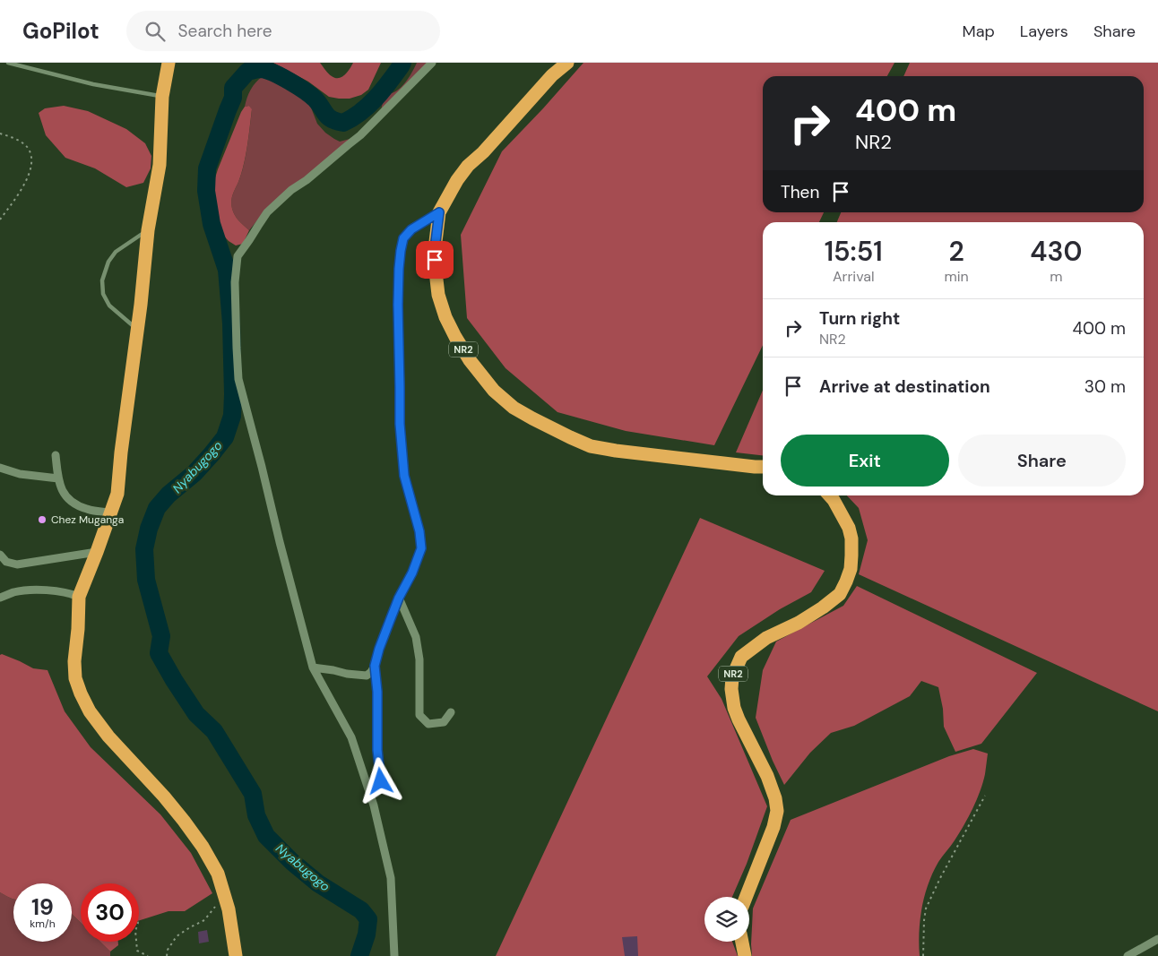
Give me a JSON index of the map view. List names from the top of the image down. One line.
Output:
{"streets":{"highway":["NR2"]},"water":["Nyabugogo"],"places":["Chez Muganga"],"page":{"header":"GoPilot","search":"Search here","nav":["Map","Layers","Share"],"turn":["400 m","NR2"],"then":"Then","eta":["15:51","Arrival","2","min","430","m"],"list":[{"name":"Turn right","note":"NR2","value":"400 m"},{"name":"Arrive at destination","value":"30 m"}],"buttons":["Exit","Share"],"speed":"19 km/h","limit":"30"}}
